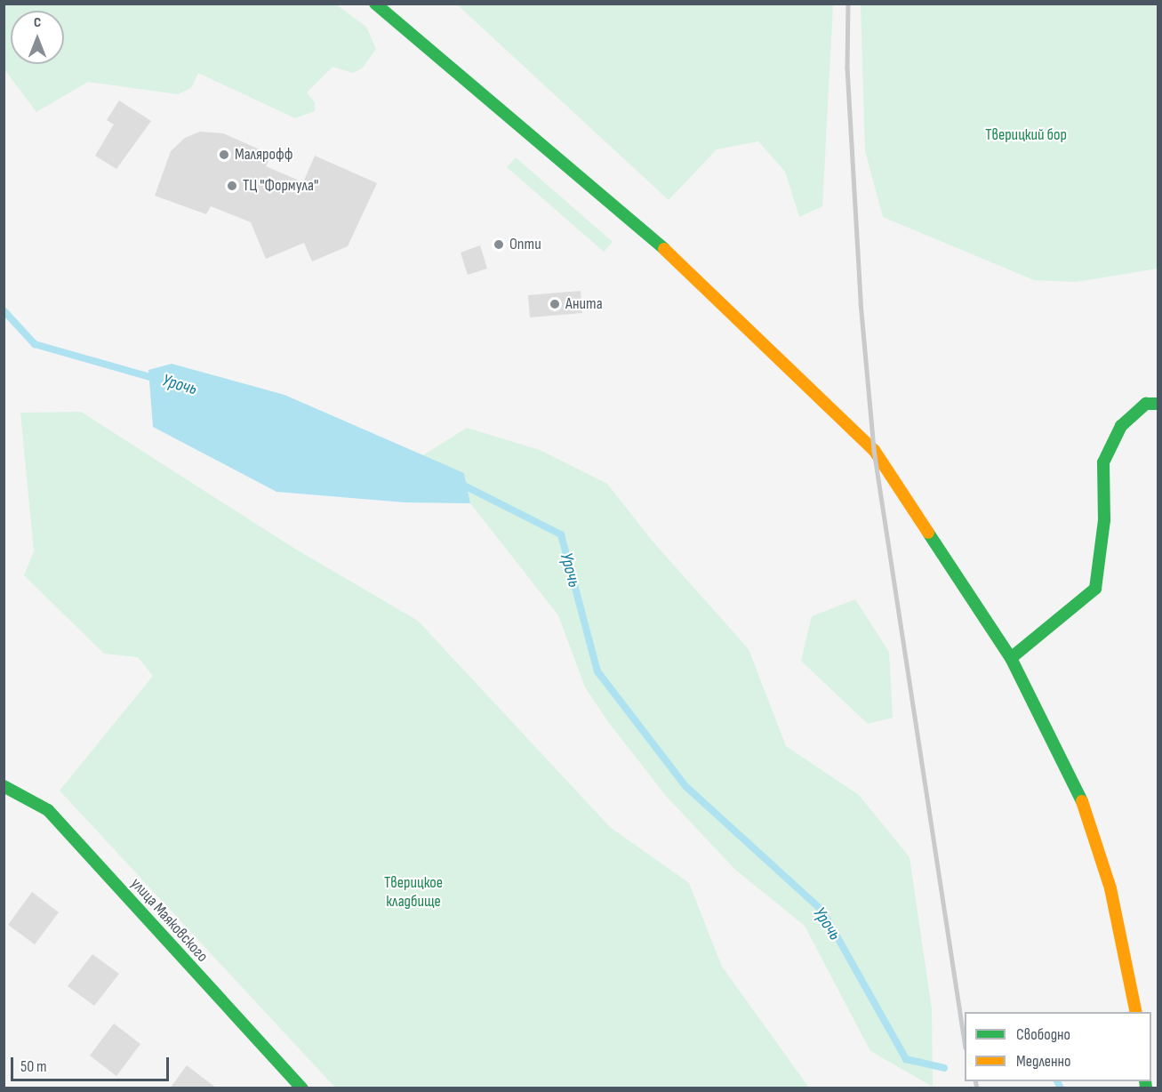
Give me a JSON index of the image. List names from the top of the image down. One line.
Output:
{"streets":{"main road":["улица Маяковского"]},"water":["Урочь"],"parks":["Тверицкий бор","Тверицкое кладбище"],"places":["Малярофф","ТЦ \"Формула\"","Опти","Анита"],"legend":["Свободно","Медленно"],"scale_bar":"50 m","north":"top"}
